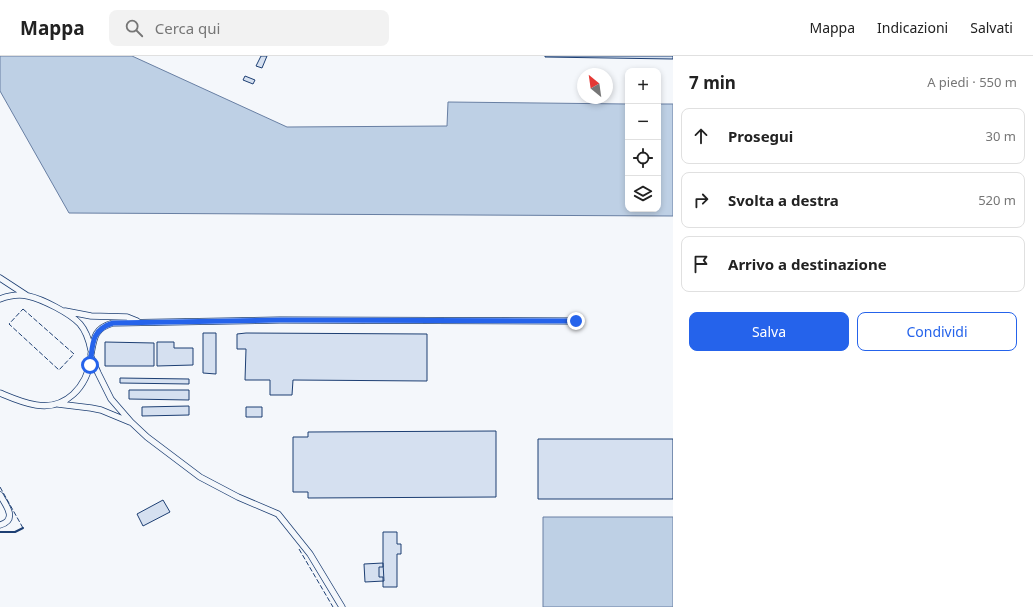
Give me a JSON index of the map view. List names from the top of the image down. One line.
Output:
{"north":"top left","page":{"header":"Mappa","search":"Cerca qui","nav":["Mappa","Indicazioni","Salvati"],"heading":["7 min","A piedi · 550 m"],"map_buttons":["+","−"],"list":[["Prosegui","30 m"],["Svolta a destra","520 m"],"Arrivo a destinazione"],"buttons":["Salva","Condividi"]}}
